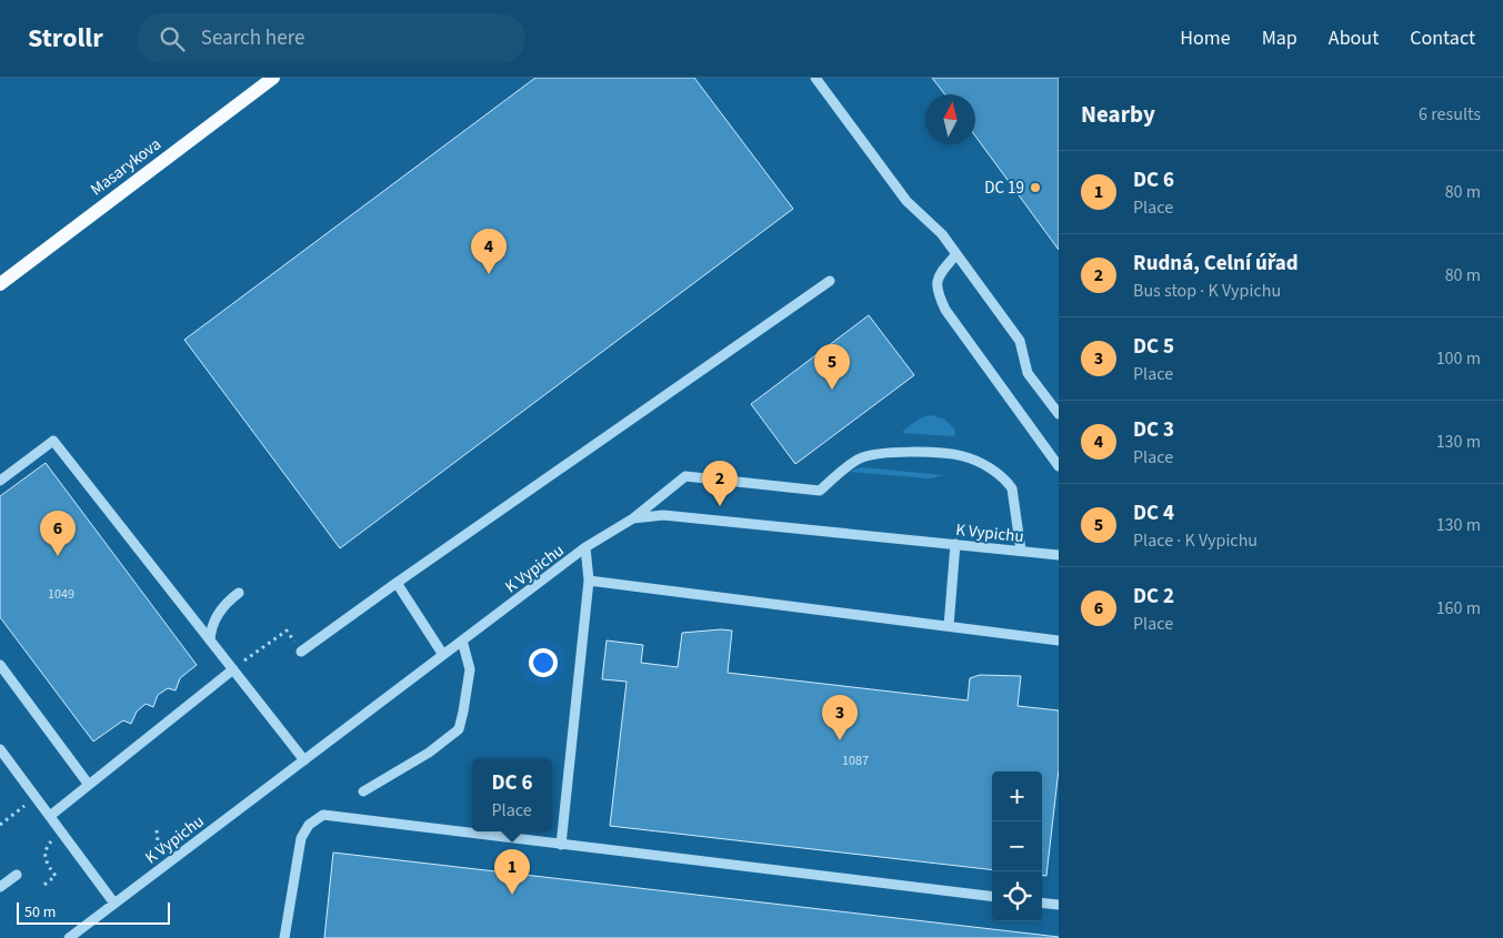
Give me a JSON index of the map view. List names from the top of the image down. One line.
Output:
{"streets":{"main road":["Masarykova"],"street":["K Vypichu"]},"places":["DC 19"],"house_numbers":["1049","1087"],"scale_bar":"50 m","north":"top","page":{"header":"Strollr","search":"Search here","nav":["Home","Map","About","Contact"],"heading":["Nearby","6 results"],"list":[{"mark":"1","name":"DC 6","note":"Place","value":"80 m"},{"mark":"2","name":"Rudná, Celní úřad","note":"Bus stop · K Vypichu","value":"80 m"},{"mark":"3","name":"DC 5","note":"Place","value":"100 m"},{"mark":"4","name":"DC 3","note":"Place","value":"130 m"},{"mark":"5","name":"DC 4","note":"Place · K Vypichu","value":"130 m"},{"mark":"6","name":"DC 2","note":"Place","value":"160 m"}],"pins":["4","5","2","6","3","1"],"popup":["DC 6","Place"],"map_buttons":["+","−"],"scale":"50 m"}}
